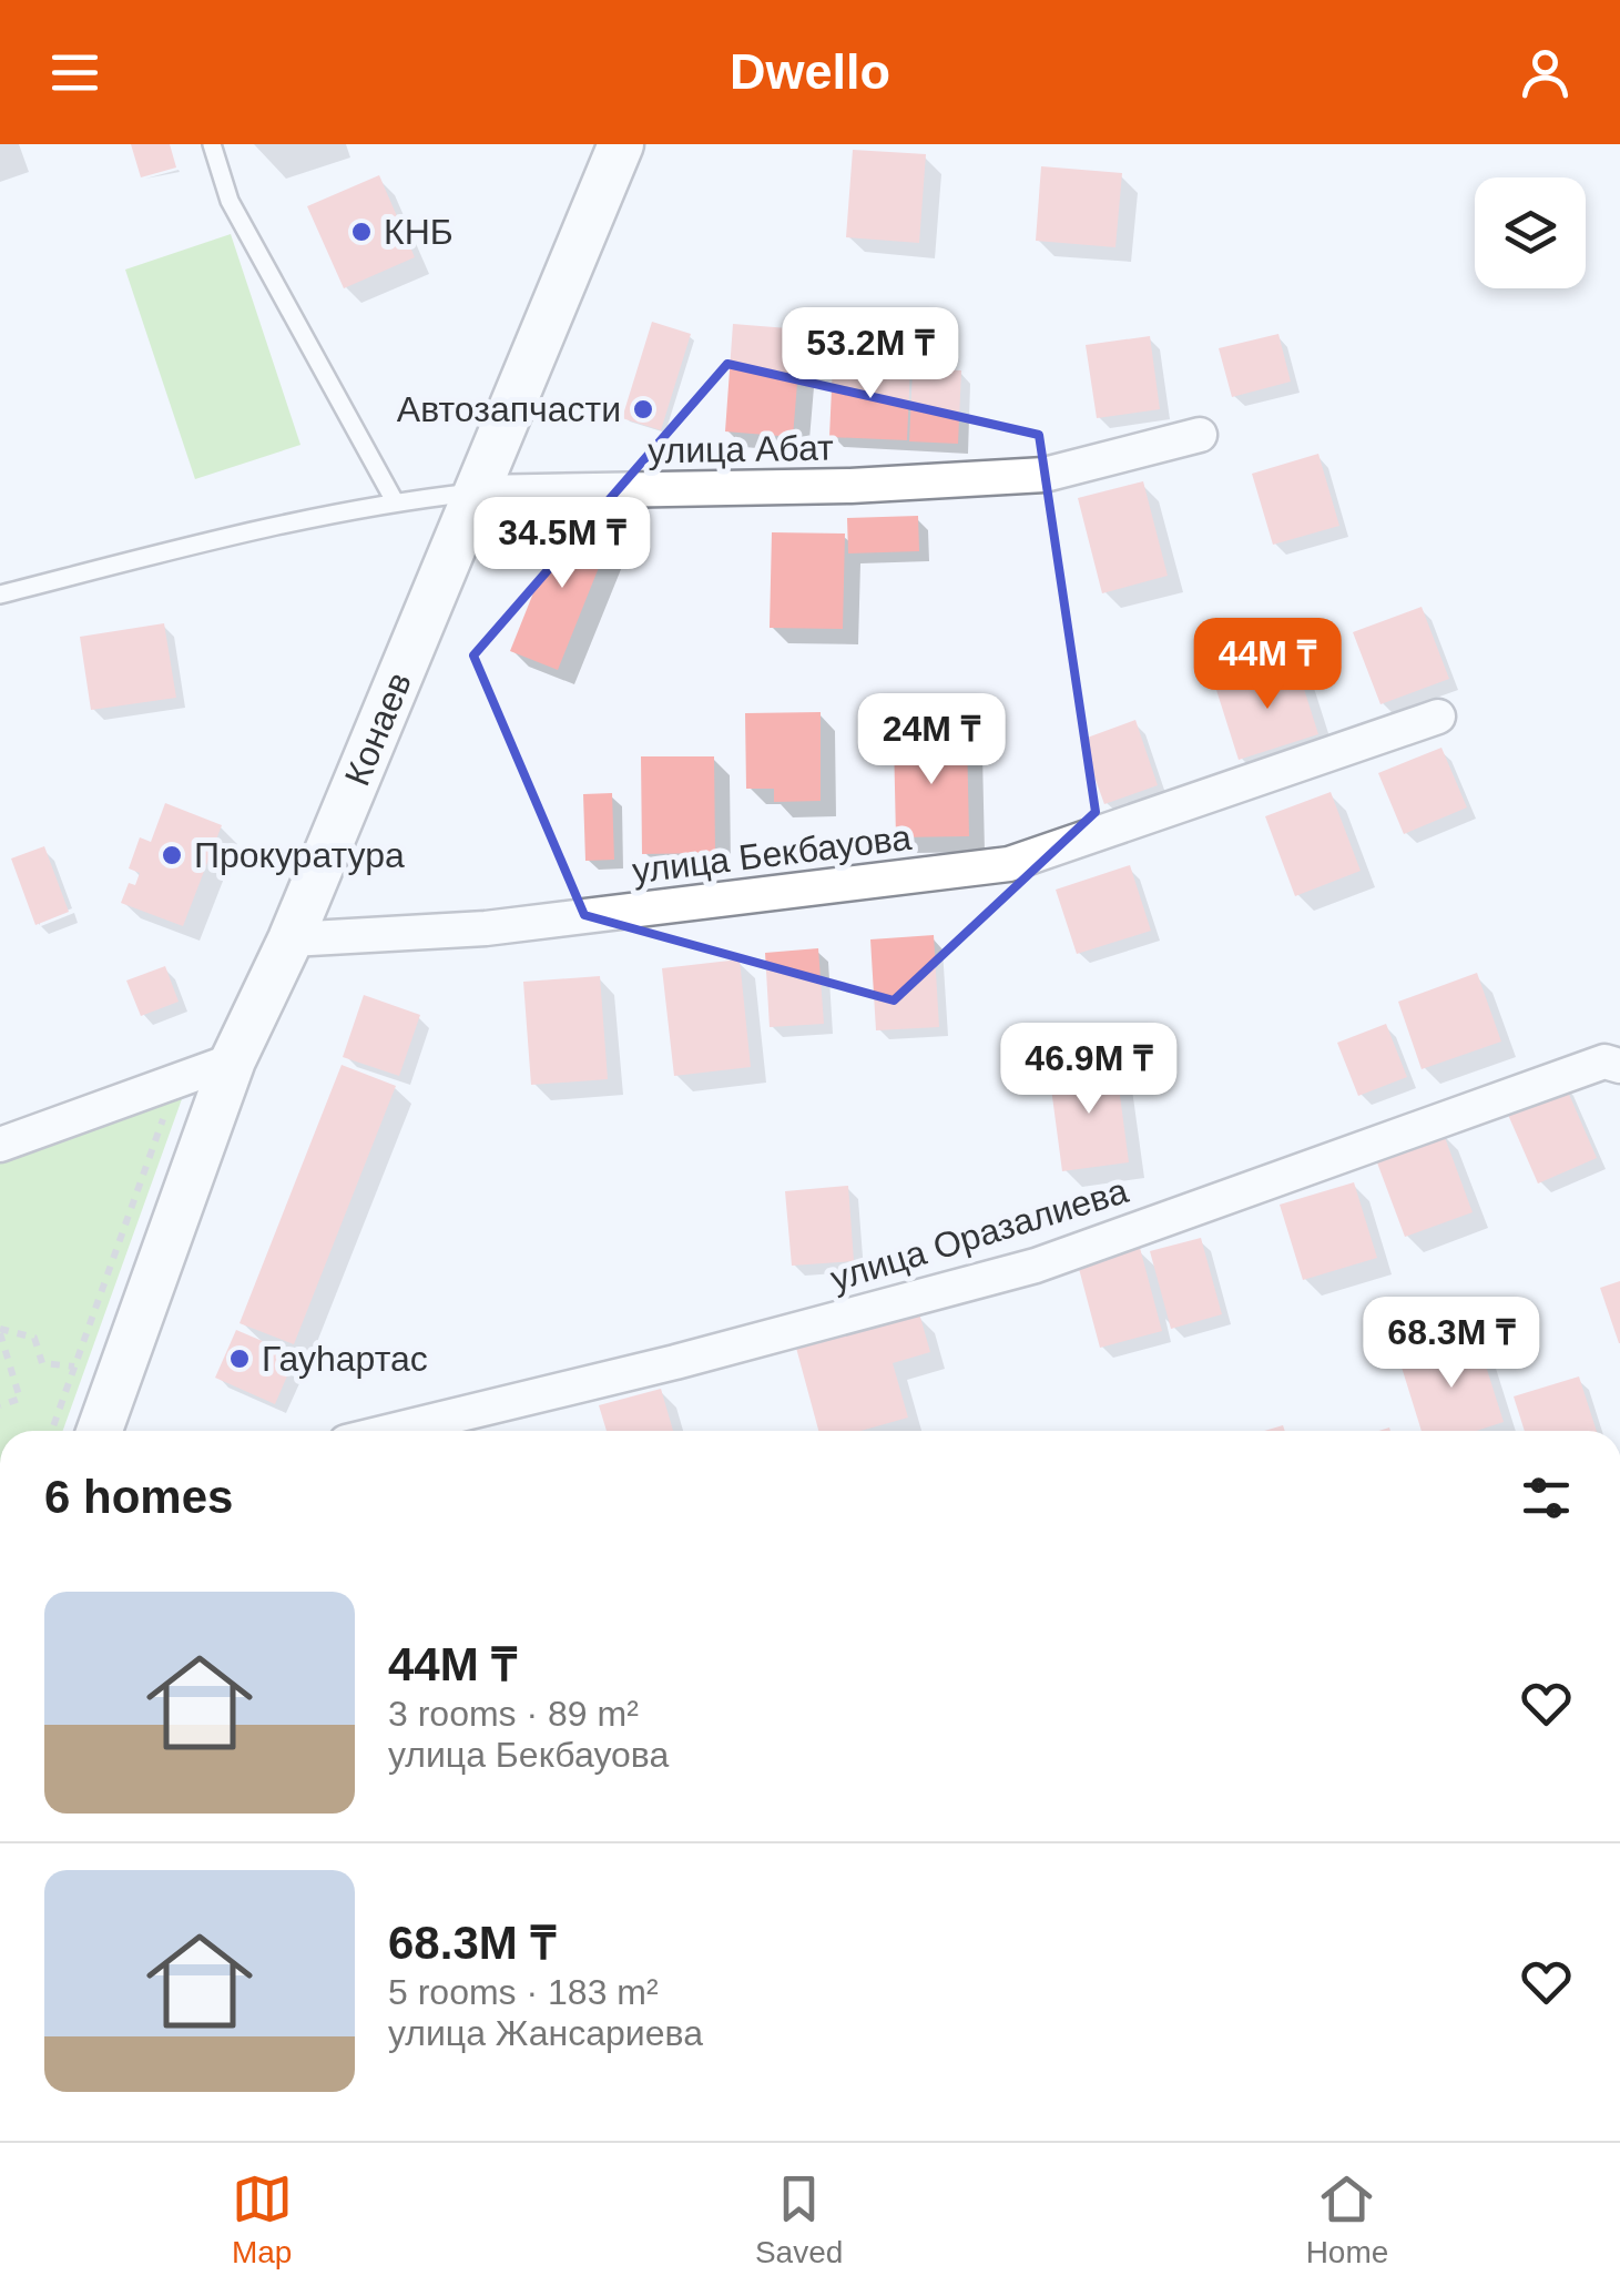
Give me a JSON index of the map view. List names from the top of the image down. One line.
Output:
{"streets":{"main road":["Конаев"],"street":["улица Абат","улица Бекбауова","улица Оразалиева"]},"crossings":[["улица Абат","Конаев"],["Конаев","улица Бекбауова"]],"places":["КНБ","Автозапчасти","Прокуратура","Гауһартас"],"page":{"header":"Dwello","price":["53.2M ₸","34.5M ₸","44M ₸","24M ₸","46.9M ₸","68.3M ₸"],"heading":"6 homes","list":[{"name":"44M ₸","note":"3 rooms · 89 m² · улица Бекбауова"},{"name":"68.3M ₸","note":"5 rooms · 183 m² · улица Жансариева"}],"tabs":["Map","Saved","Home"]}}
